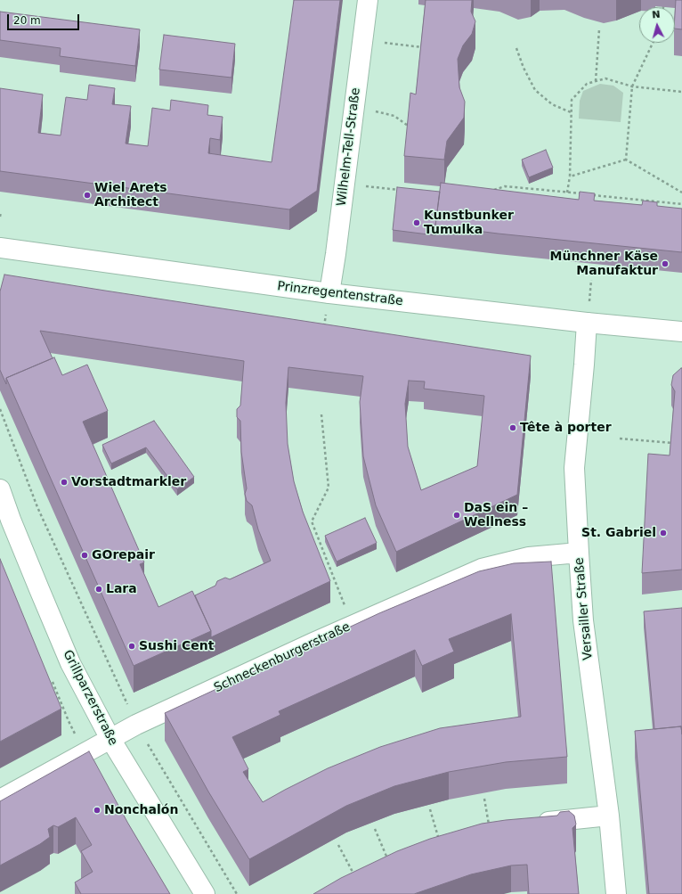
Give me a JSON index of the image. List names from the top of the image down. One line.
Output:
{"streets":{"street":["Wilhelm-Tell-Straße","Prinzregentenstraße","Versailler Straße","Schneckenburgerstraße","Grillparzerstraße"]},"crossings":[["Wilhelm-Tell-Straße","Prinzregentenstraße"],["Prinzregentenstraße","Versailler Straße"],["Versailler Straße","Schneckenburgerstraße"],["Schneckenburgerstraße","Grillparzerstraße"]],"places":["Wiel Arets Architect","Kunstbunker Tumulka","Münchner Käse Manufaktur","Tête à porter","Vorstadtmarkler","DaS ein – Wellness","St. Gabriel","GOrepair","Lara","Sushi Cent","Nonchalón"],"scale_bar":"20 m","north":"top"}
